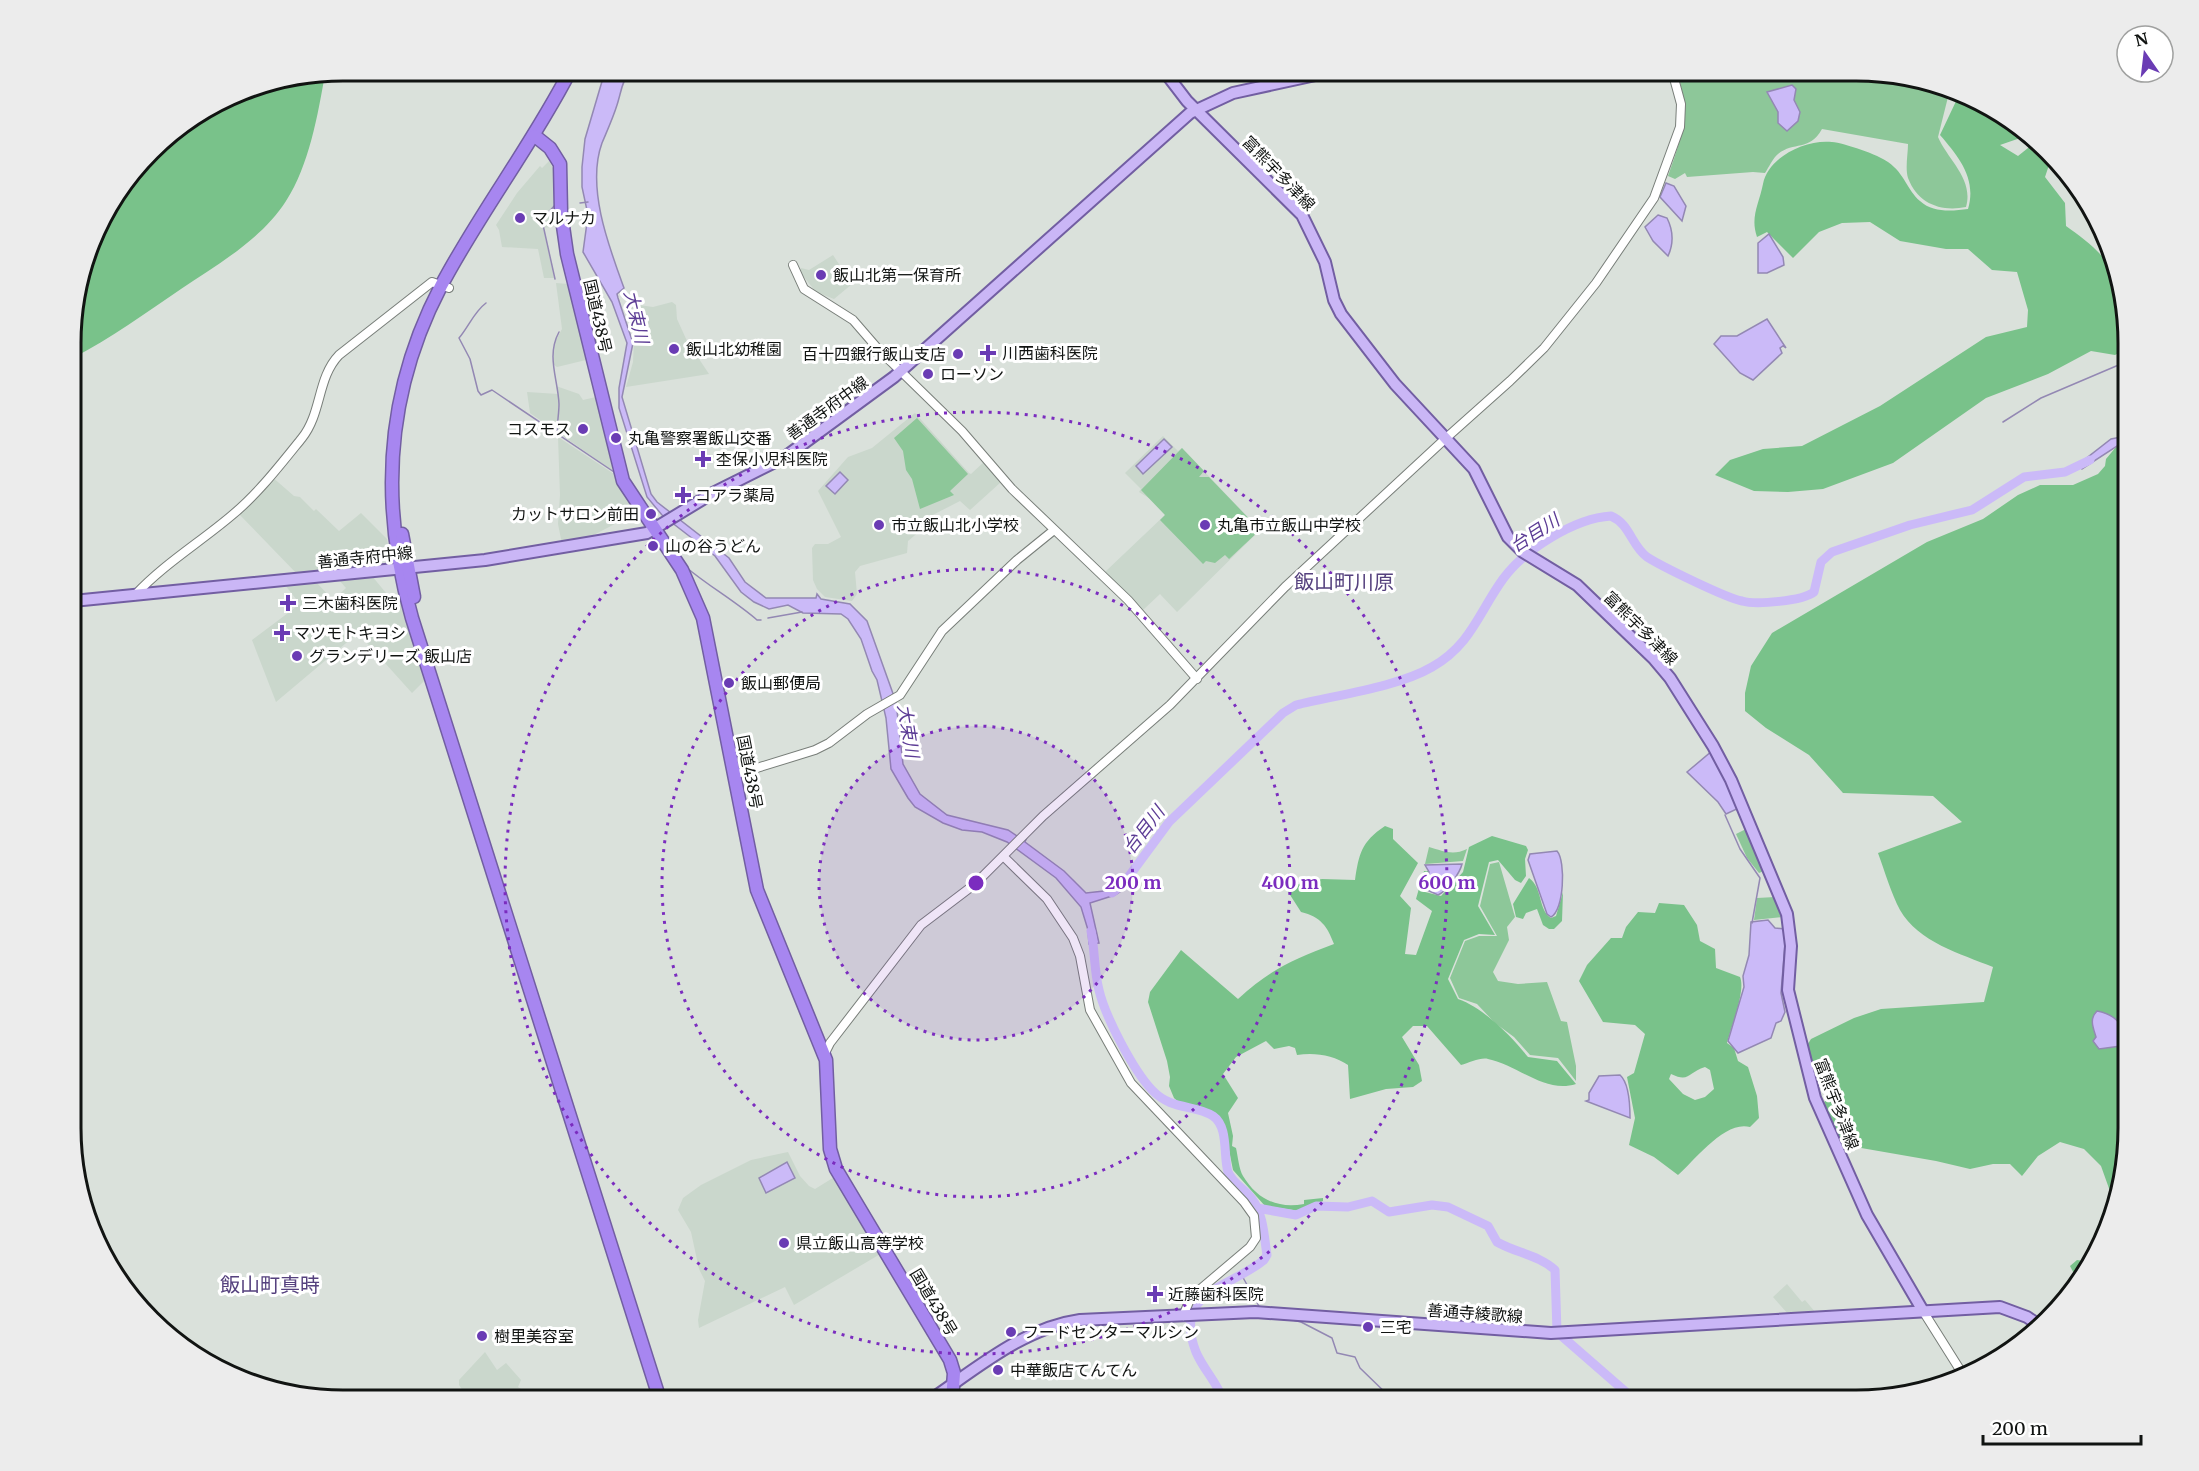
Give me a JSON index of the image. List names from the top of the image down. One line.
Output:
{"streets":{"highway":["国道438号"],"main road":["富熊宇多津線","善通寺府中線","善通寺綾歌線"]},"crossings":[["富熊宇多津線","善通寺府中線"],["富熊宇多津線","善通寺綾歌線"],["国道438号","善通寺府中線"],["国道438号","善通寺綾歌線"]],"districts":["飯山町川原","飯山町真時"],"water":["大束川","台目川"],"places":{"other":["マルナカ","飯山北第一保育所","飯山北幼稚園","百十四銀行飯山支店","ローソン","コスモス","丸亀警察署飯山交番","カットサロン前田","市立飯山北小学校","丸亀市立飯山中学校","山の谷うどん","グランデリーズ 飯山店","飯山郵便局","県立飯山高等学校","三宅","フードセンターマルシン","樹里美容室","中華飯店てんてん"],"health":["川西歯科医院","杢保小児科医院","コアラ薬局","三木歯科医院","マツモトキヨシ","近藤歯科医院"]},"scale_bar":"200 m","north":"top","rings":["200 m","400 m","600 m"]}
